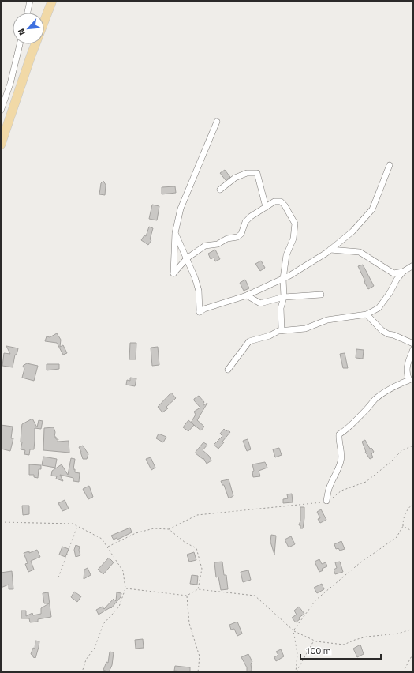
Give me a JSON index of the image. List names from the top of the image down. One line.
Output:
{"scale_bar":"100 m","north":"bottom left"}
